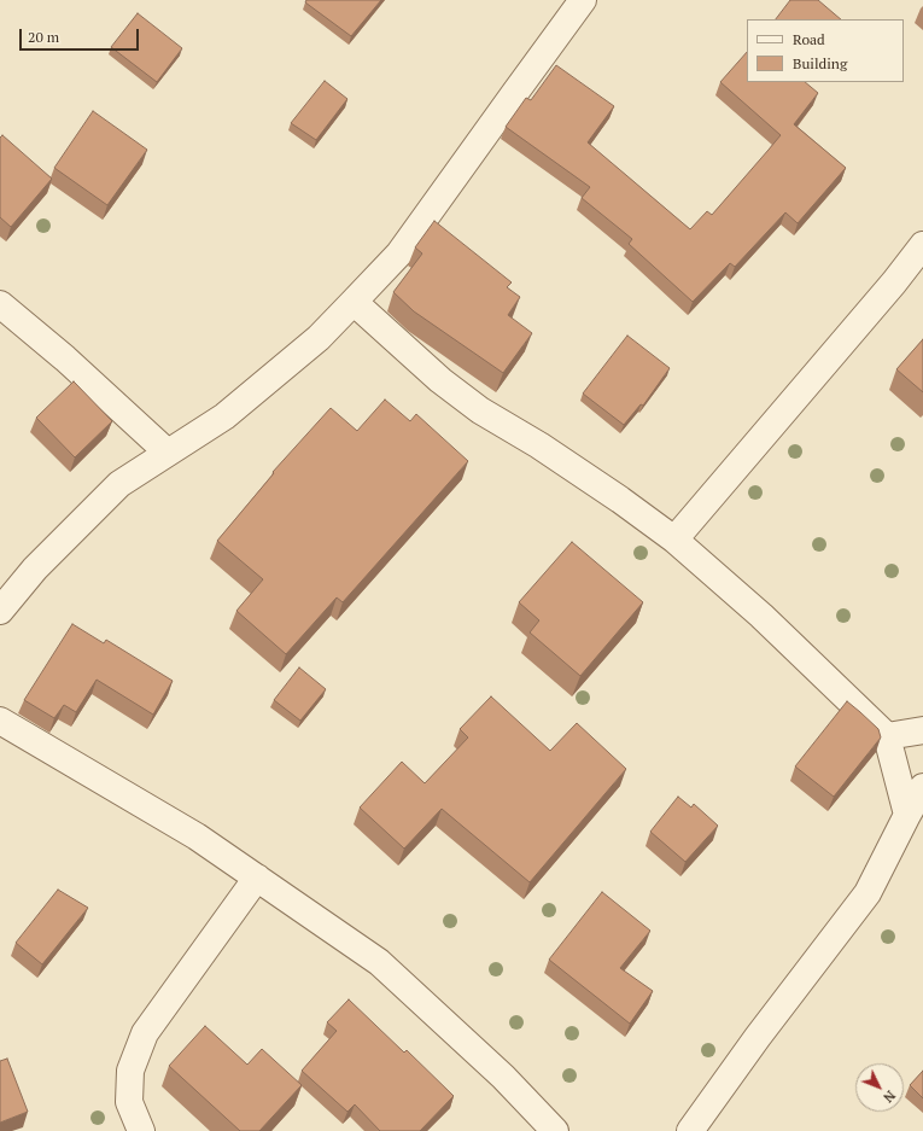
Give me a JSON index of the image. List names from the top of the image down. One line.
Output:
{"legend":["Road","Building"],"scale_bar":"20 m","north":"bottom right"}
